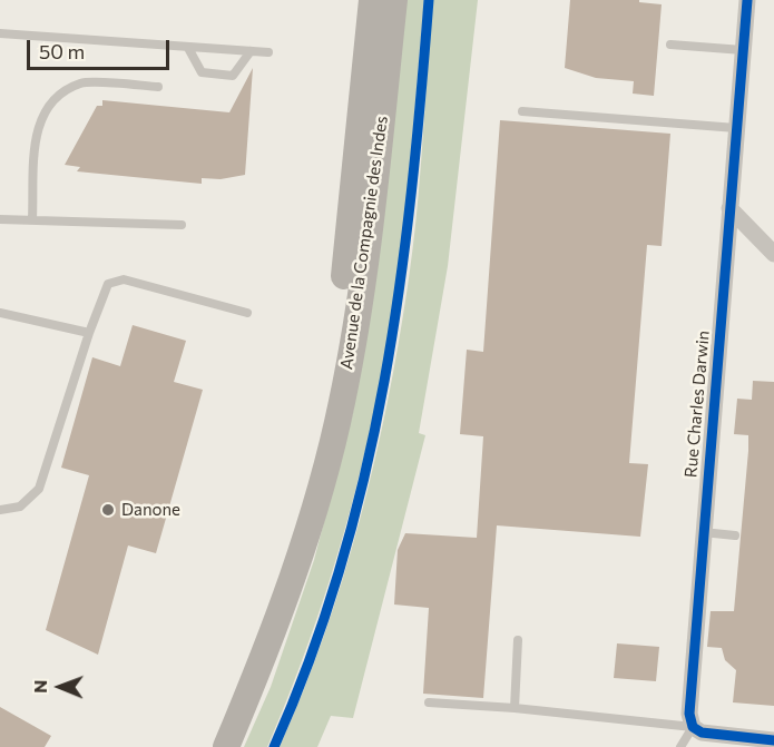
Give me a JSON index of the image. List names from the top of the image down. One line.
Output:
{"streets":{"main road":["Avenue de la Compagnie des Indes"],"street":["Rue Charles Darwin"]},"places":["Danone"],"scale_bar":"50 m","north":"left"}
